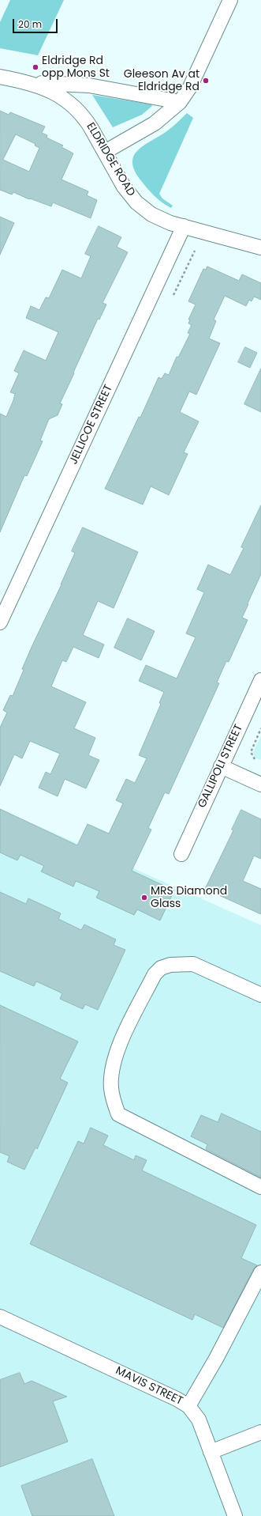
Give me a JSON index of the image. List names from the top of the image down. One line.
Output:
{"streets":{"street":["ELDRIDGE ROAD","JELLICOE STREET","GALLIPOLI STREET","MAVIS STREET"]},"crossings":[["ELDRIDGE ROAD","JELLICOE STREET"]],"places":["Eldridge Rd opp Mons St","Gleeson Av at Eldridge Rd","MRS Diamond Glass"],"scale_bar":"20 m"}
